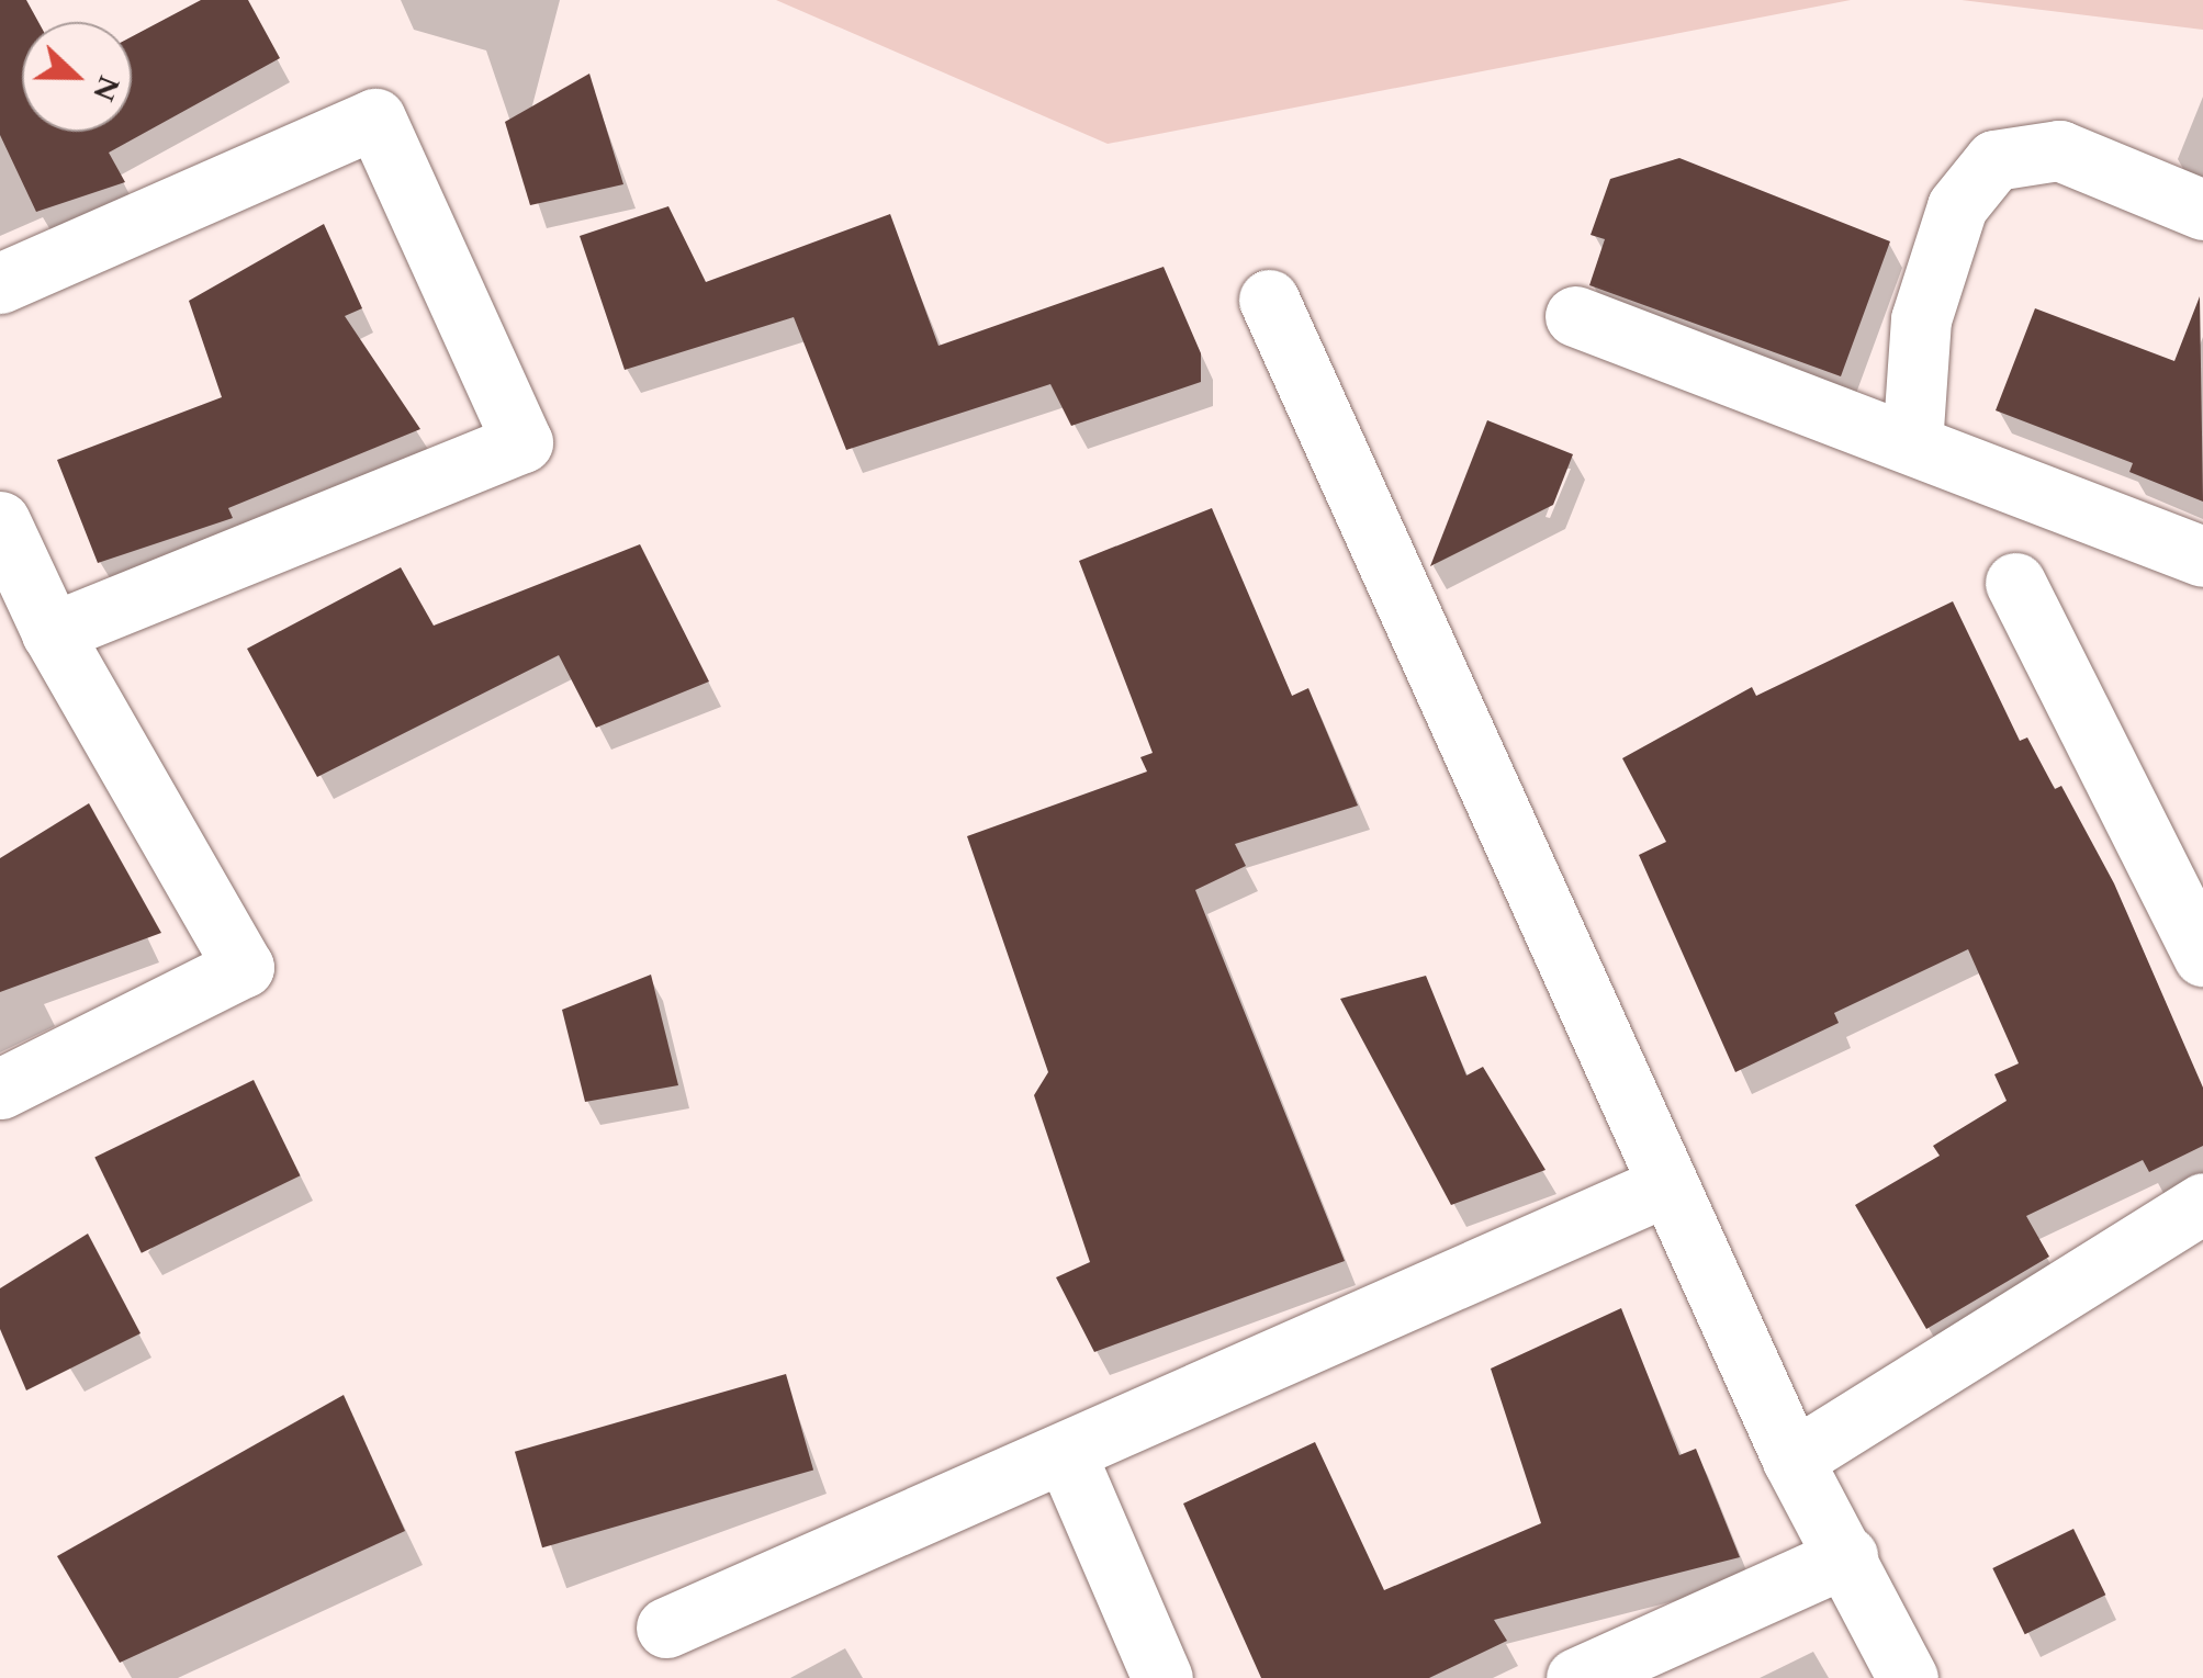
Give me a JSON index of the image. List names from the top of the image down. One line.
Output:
{"north":"right"}
